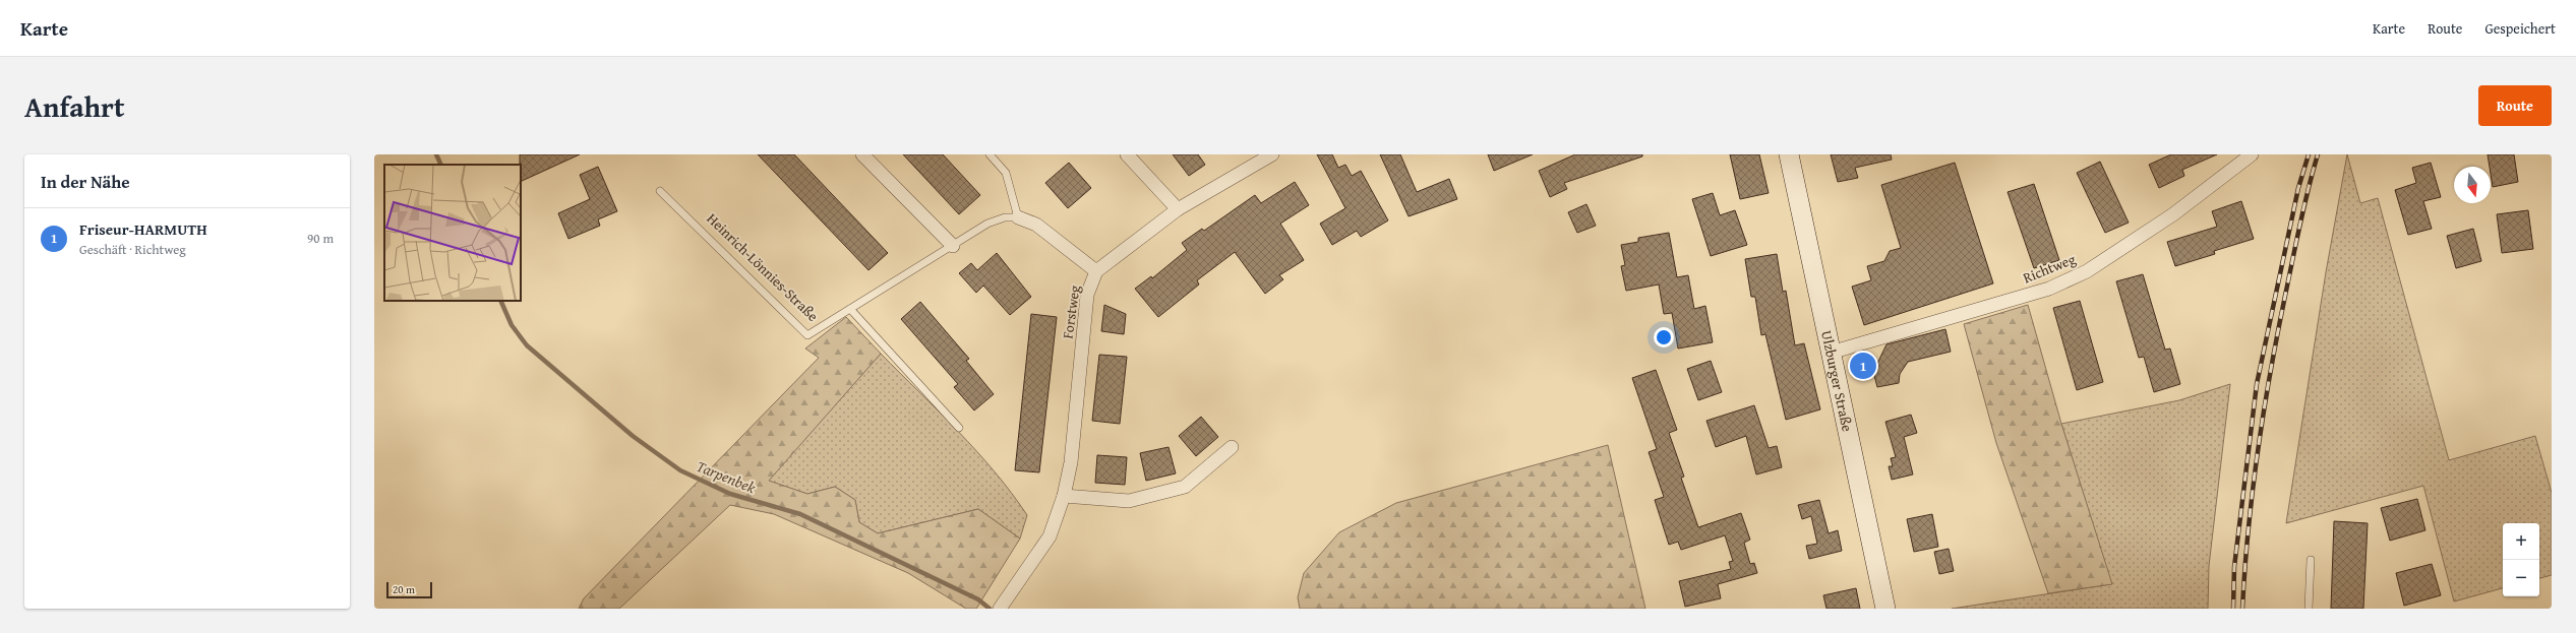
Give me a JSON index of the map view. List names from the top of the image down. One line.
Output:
{"streets":{"main road":["Ulzburger Straße"],"street":["Heinrich-Lönnies-Straße","Richtweg","Forstweg"]},"crossings":[["Heinrich-Lönnies-Straße","Forstweg"],["Richtweg","Ulzburger Straße"]],"water":["Tarpenbek"],"scale_bar":"20 m","north":"bottom","page":{"header":"Karte","nav":["Karte","Route","Gespeichert"],"title":"Anfahrt","buttons":"Route","heading":"In der Nähe","list":[{"mark":"1","name":"Friseur-HARMUTH","note":"Geschäft · Richtweg","value":"90 m"}],"pins":"1","map_buttons":["+","−"],"scale":"20 m"}}
